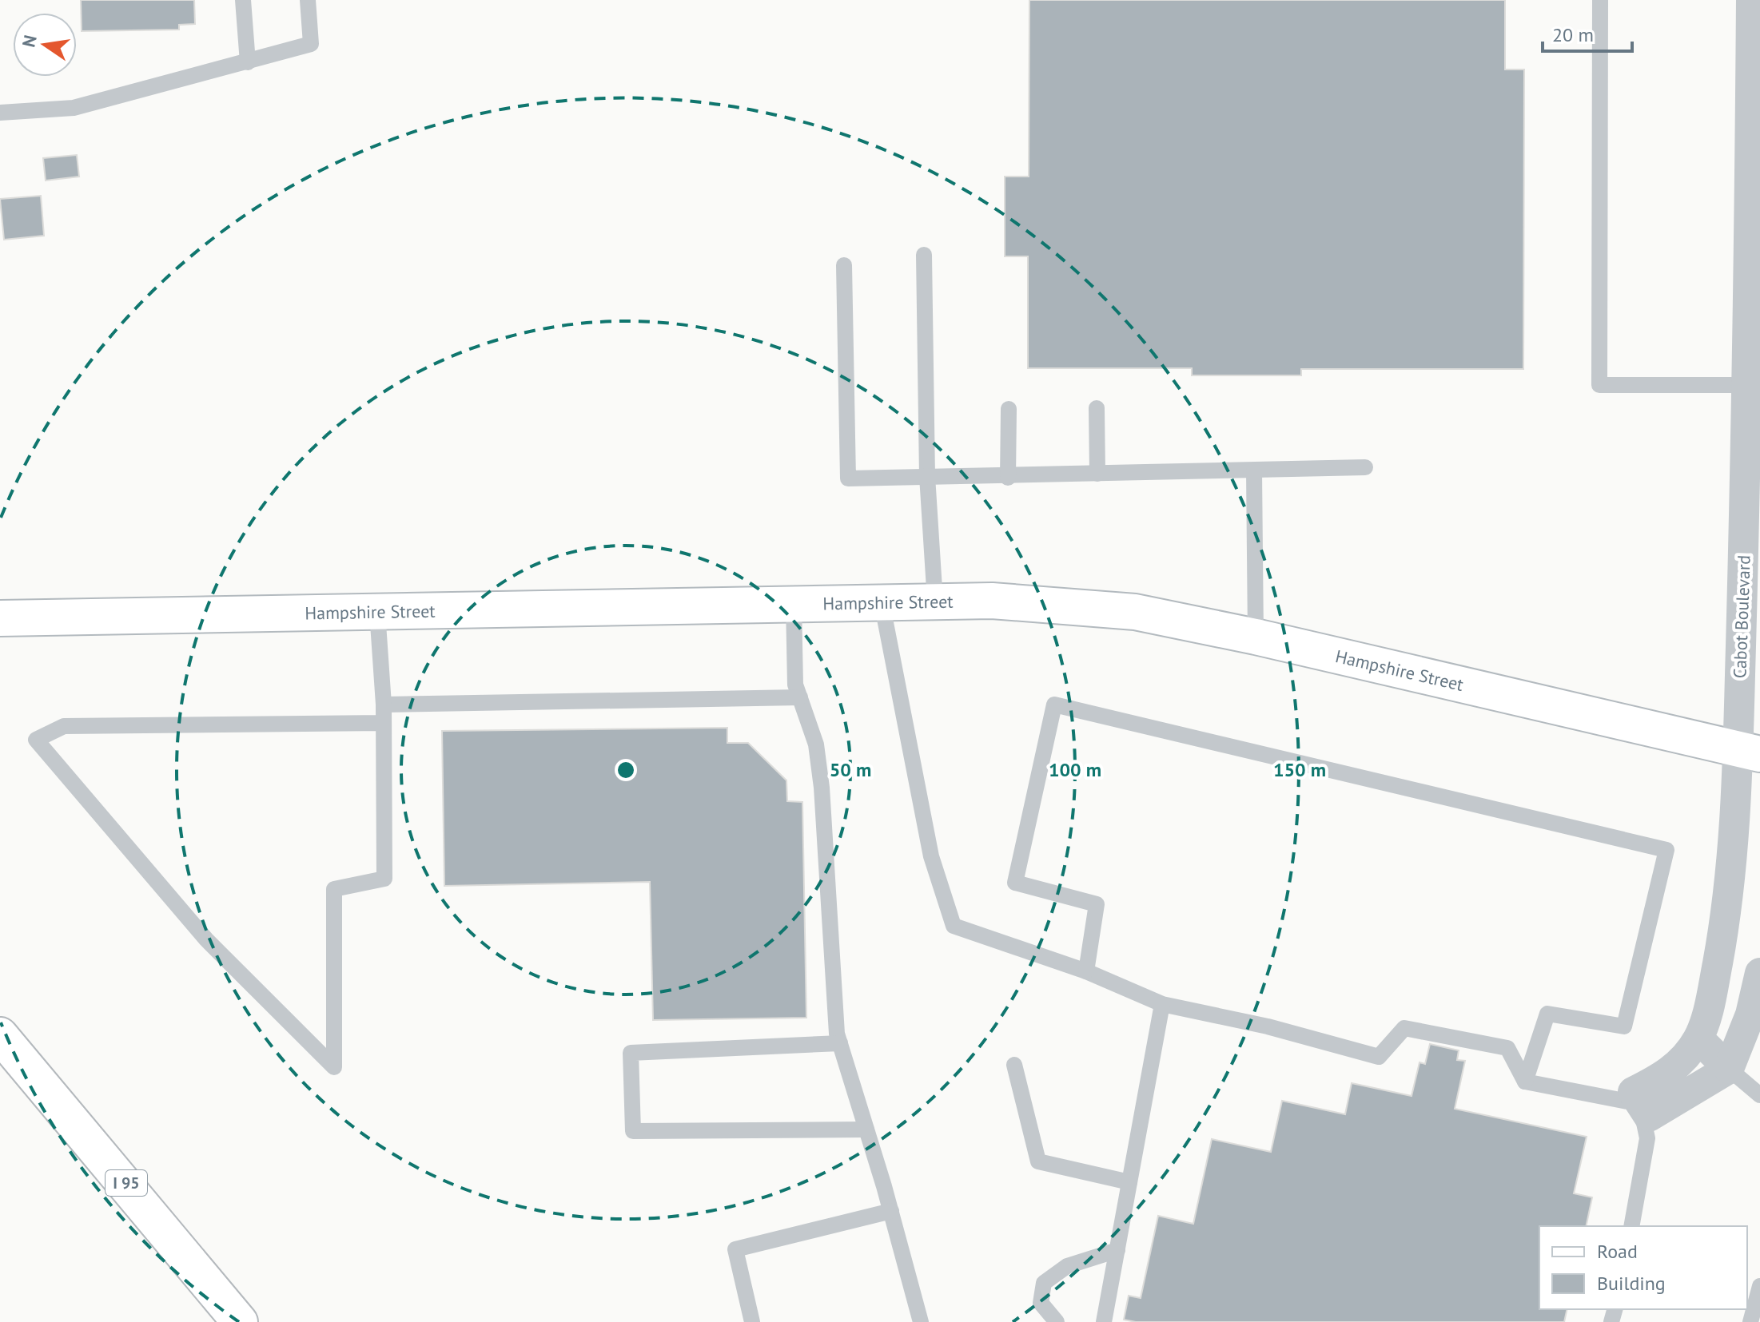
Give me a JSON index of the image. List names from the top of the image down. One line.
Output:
{"streets":{"main road":["Hampshire Street","I 95"],"street":["Cabot Boulevard"]},"crossings":[["Hampshire Street","Cabot Boulevard"]],"legend":["Road","Building"],"scale_bar":"20 m","north":"left","rings":["50 m","100 m","150 m"]}
